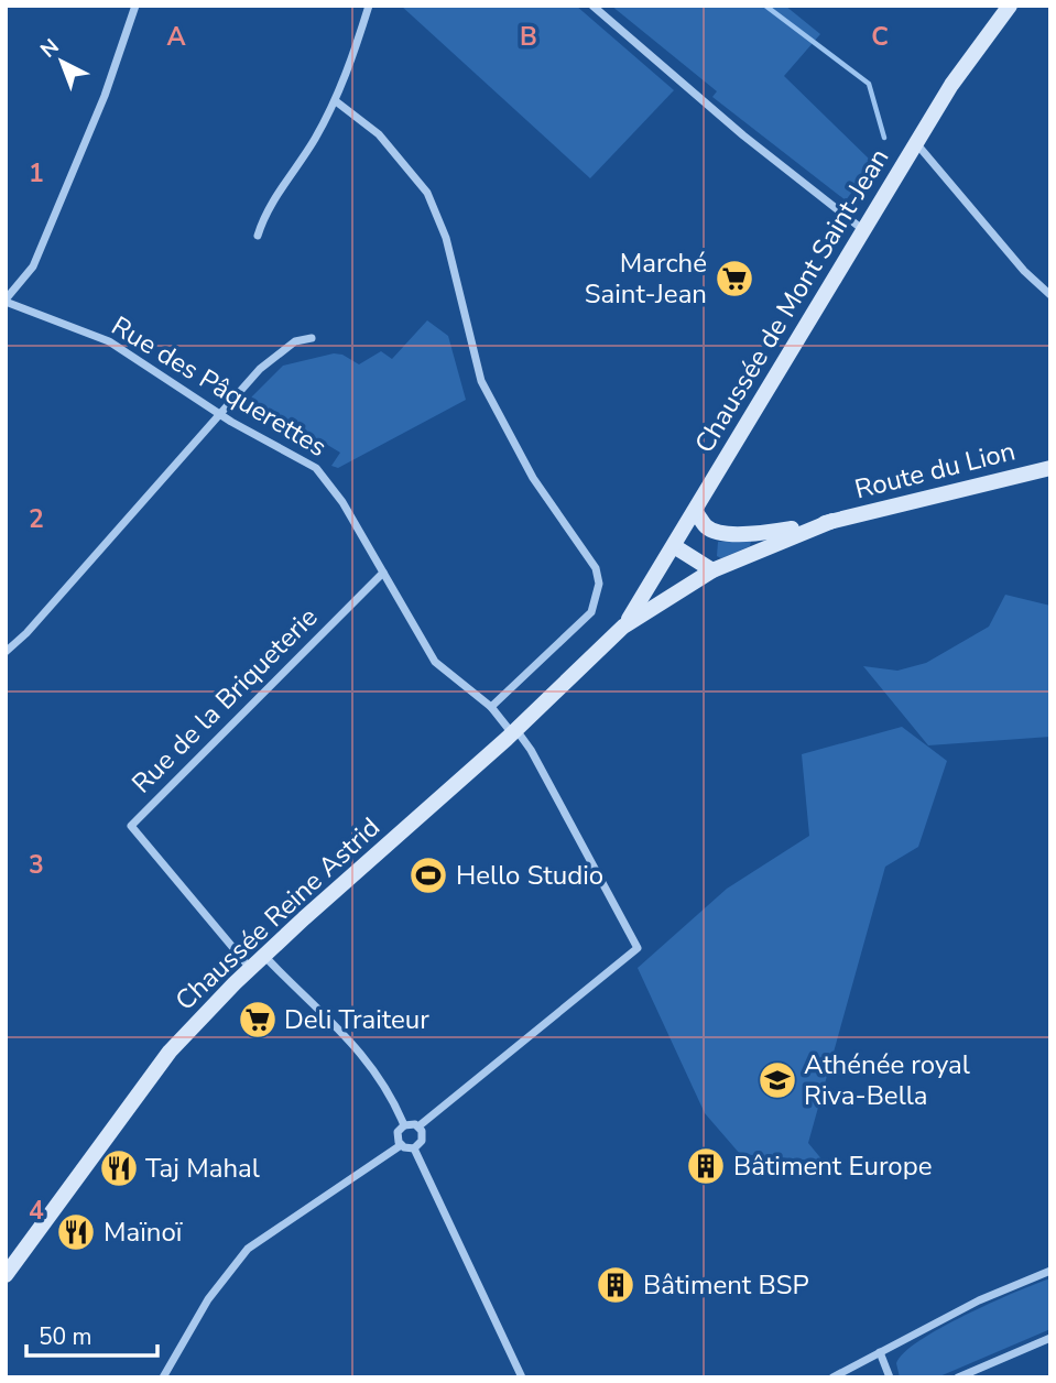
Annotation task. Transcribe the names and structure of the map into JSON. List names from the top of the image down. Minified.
{"streets":{"main road":["Chaussée de Mont Saint-Jean","Route du Lion","Chaussée Reine Astrid"],"street":["Rue des Pâquerettes","Rue de la Briqueterie"]},"crossings":[["Chaussée de Mont Saint-Jean","Route du Lion"],["Chaussée de Mont Saint-Jean","Chaussée Reine Astrid"],["Rue des Pâquerettes","Rue de la Briqueterie"],["Rue des Pâquerettes","Chaussée Reine Astrid"],["Route du Lion","Chaussée Reine Astrid"],["Rue de la Briqueterie","Chaussée Reine Astrid"]],"places":{"supermarket":["Marché Saint-Jean","Deli Traiteur"],"sports":["Hello Studio"],"school or university":["Athénée royal Riva-Bella"],"building":["Bâtiment Europe","Bâtiment BSP"],"restaurant":["Taj Mahal","Maïnoï"]},"scale_bar":"50 m","north":"top left","grid":{"columns":["A","B","C"],"rows":["1","2","3","4"]}}
